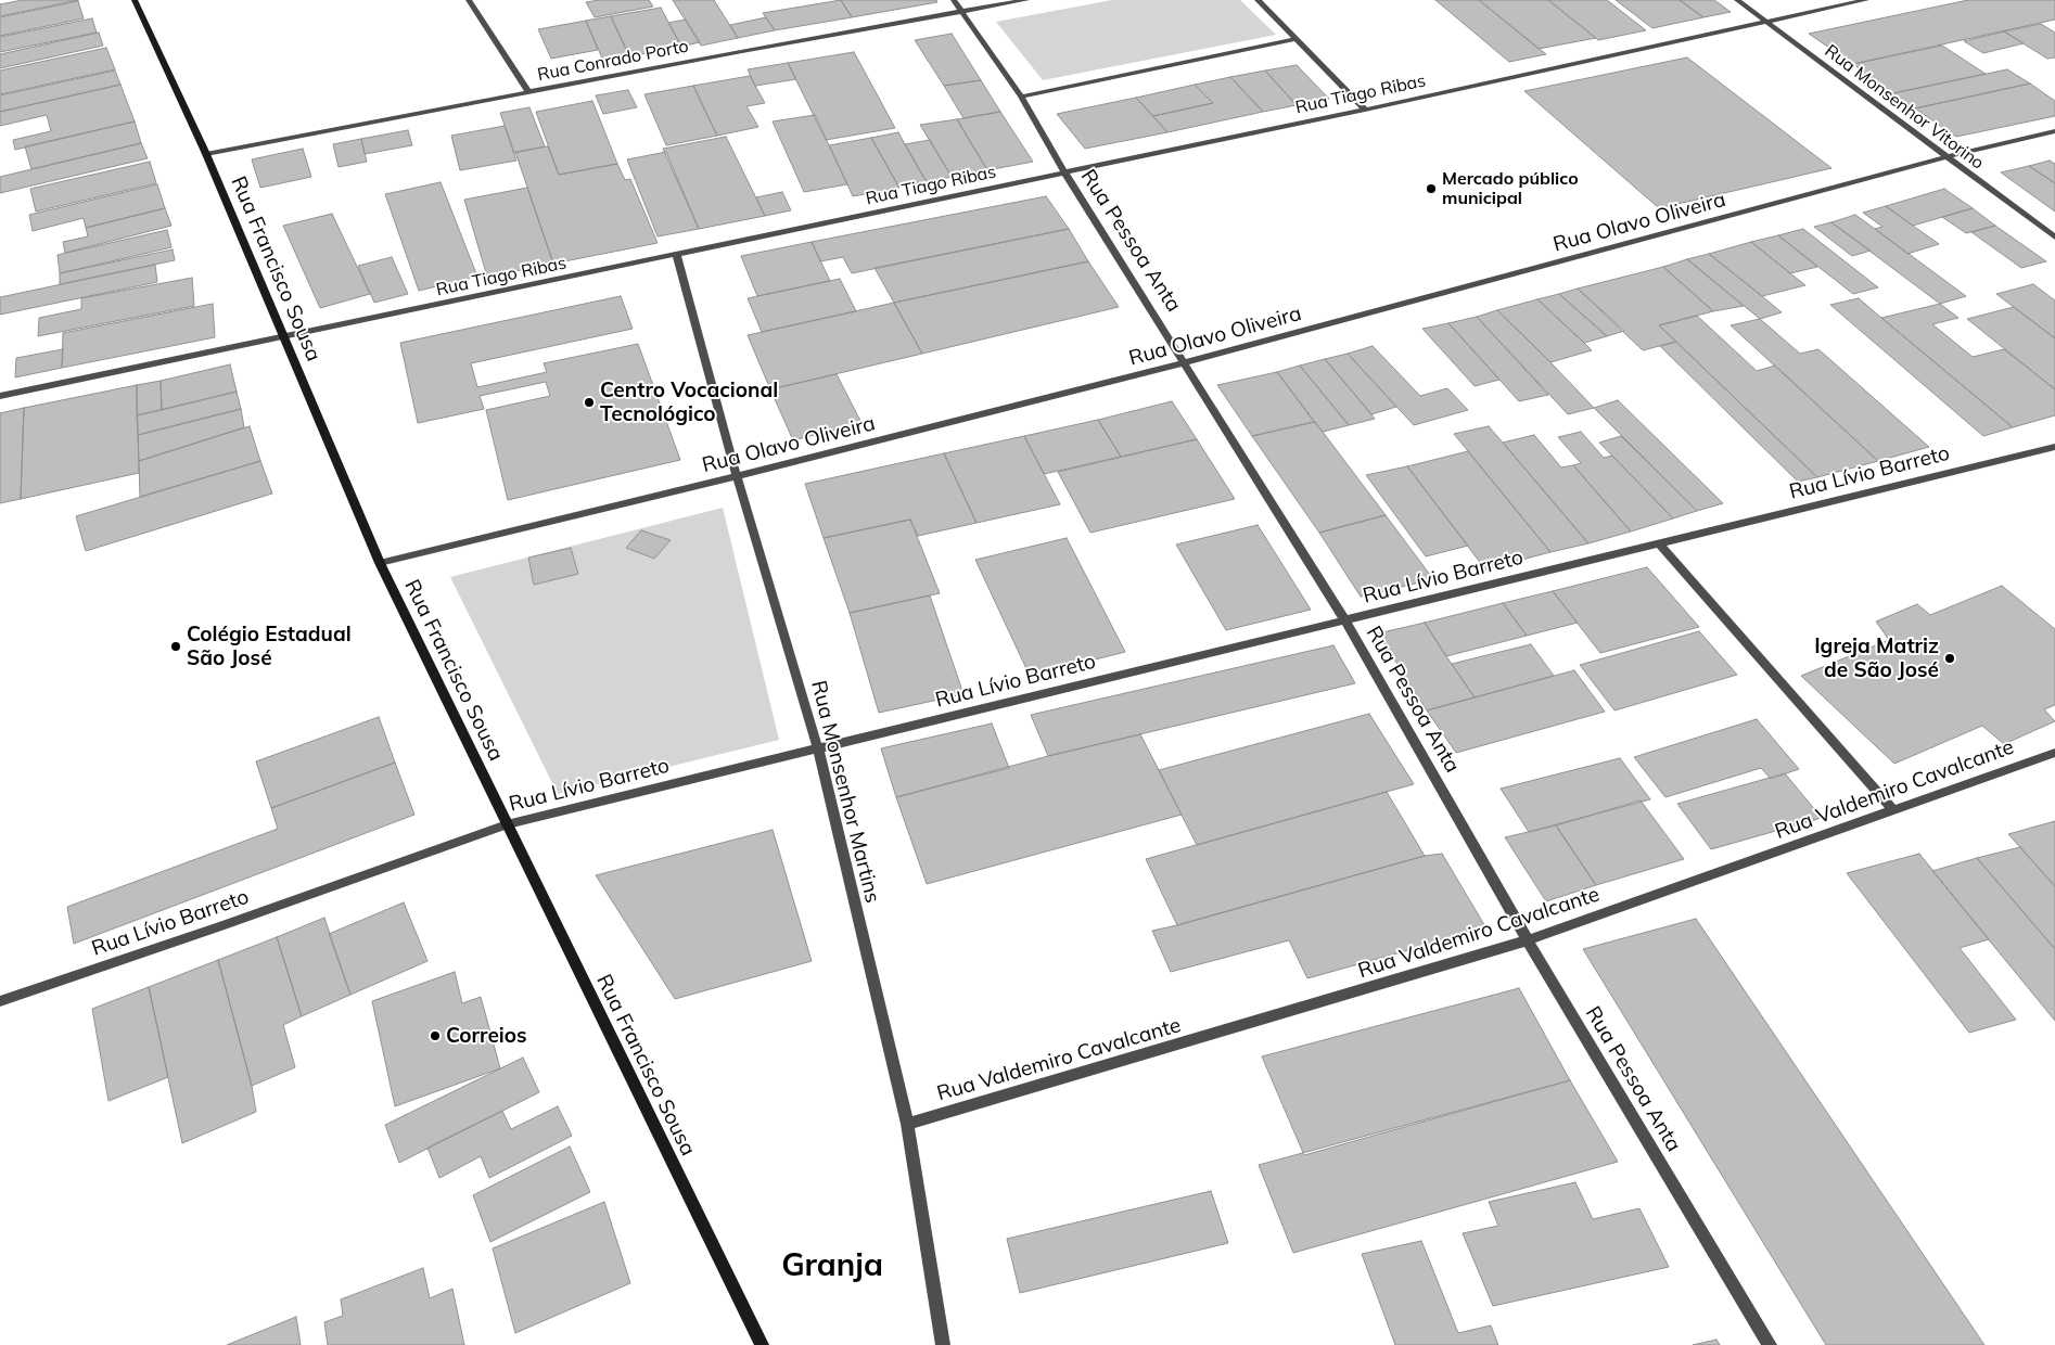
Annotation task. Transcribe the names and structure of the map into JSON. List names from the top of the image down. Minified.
{"streets":{"street":["Rua Conrado Porto","Rua Tiago Ribas","Rua Monsenhor Vitorino","Rua Olavo Oliveira","Rua Pessoa Anta","Rua Francisco Sousa","Rua Lívio Barreto","Rua Valdemiro Cavalcante","Rua Monsenhor Martins"]},"crossings":[["Rua Conrado Porto","Rua Pessoa Anta"],["Rua Conrado Porto","Rua Francisco Sousa"],["Rua Tiago Ribas","Rua Monsenhor Vitorino"],["Rua Tiago Ribas","Rua Pessoa Anta"],["Rua Tiago Ribas","Rua Francisco Sousa"],["Rua Tiago Ribas","Rua Monsenhor Martins"],["Rua Monsenhor Vitorino","Rua Olavo Oliveira"],["Rua Olavo Oliveira","Rua Pessoa Anta"],["Rua Olavo Oliveira","Rua Francisco Sousa"],["Rua Olavo Oliveira","Rua Monsenhor Martins"],["Rua Pessoa Anta","Rua Lívio Barreto"],["Rua Pessoa Anta","Rua Valdemiro Cavalcante"],["Rua Francisco Sousa","Rua Lívio Barreto"],["Rua Lívio Barreto","Rua Monsenhor Martins"],["Rua Valdemiro Cavalcante","Rua Monsenhor Martins"]],"districts":["Granja"],"places":["Mercado público municipal","Centro Vocacional Tecnológico","Colégio Estadual São José","Igreja Matriz de São José","Correios"]}
